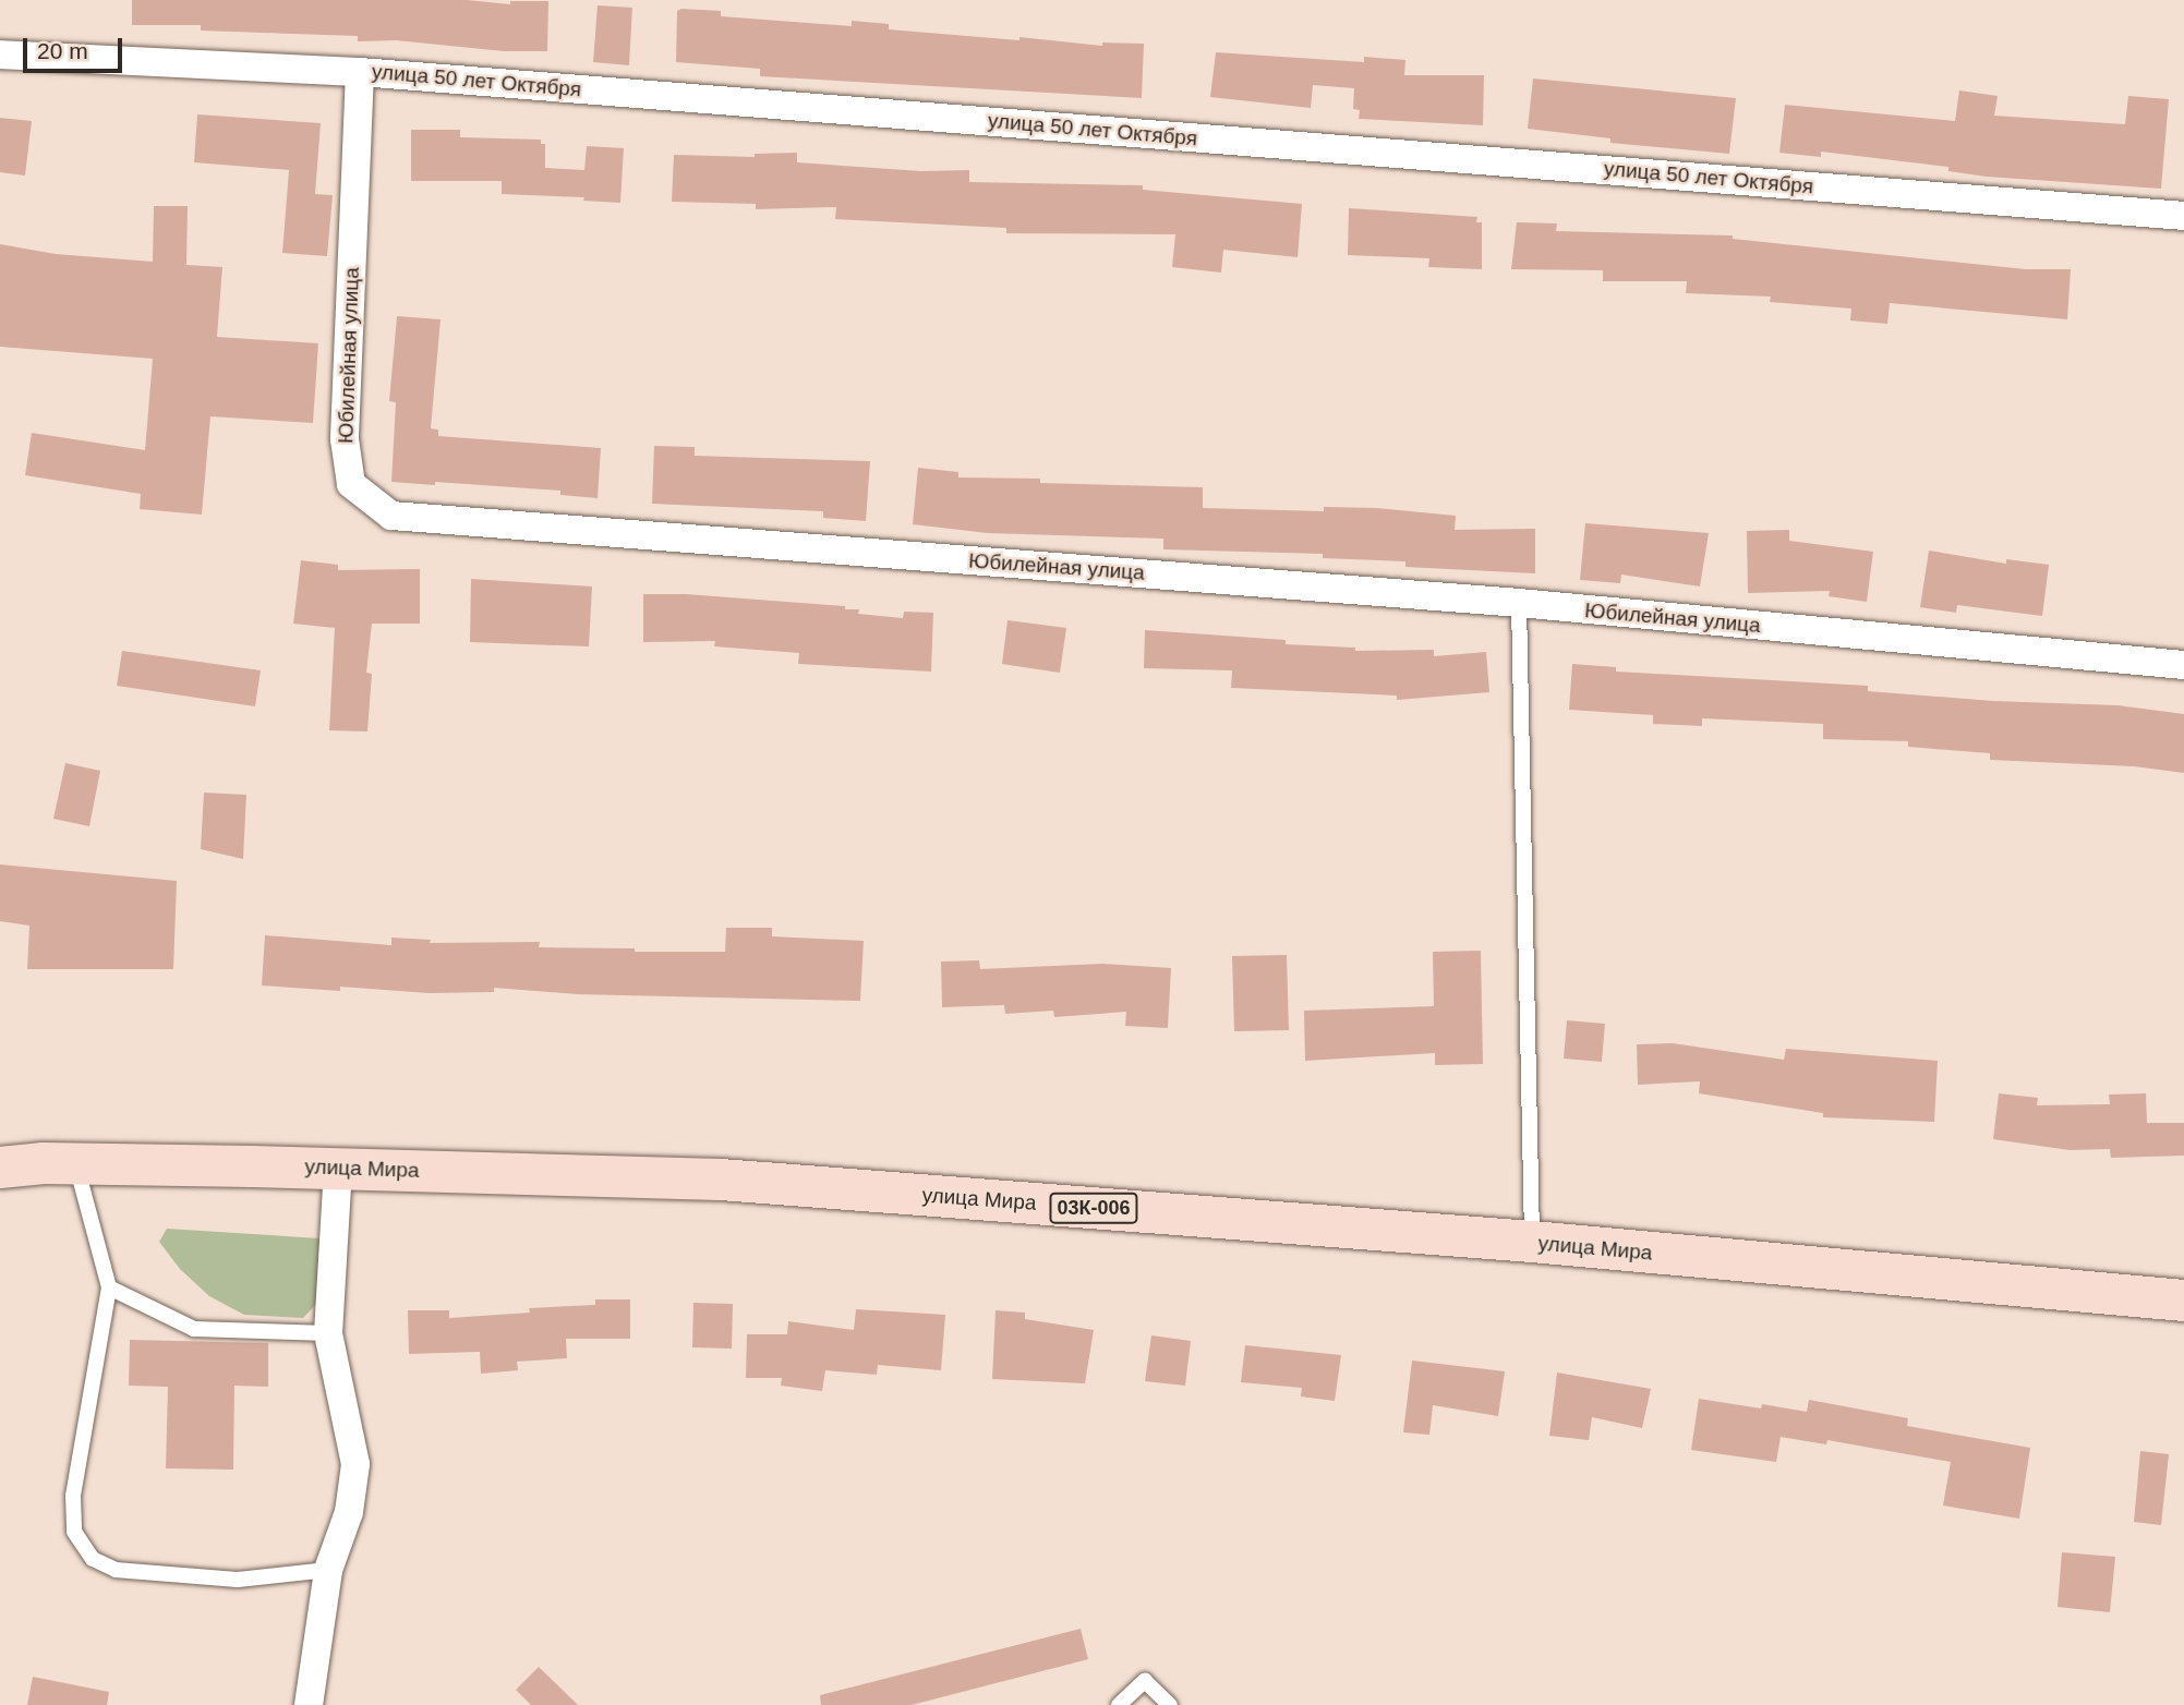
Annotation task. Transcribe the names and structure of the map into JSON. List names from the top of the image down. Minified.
{"streets":{"main road":["улица Мира","03К-006"],"street":["улица 50 лет Октября","Юбилейная улица"]},"crossings":[["улица 50 лет Октября","Юбилейная улица"]],"scale_bar":"20 m"}
